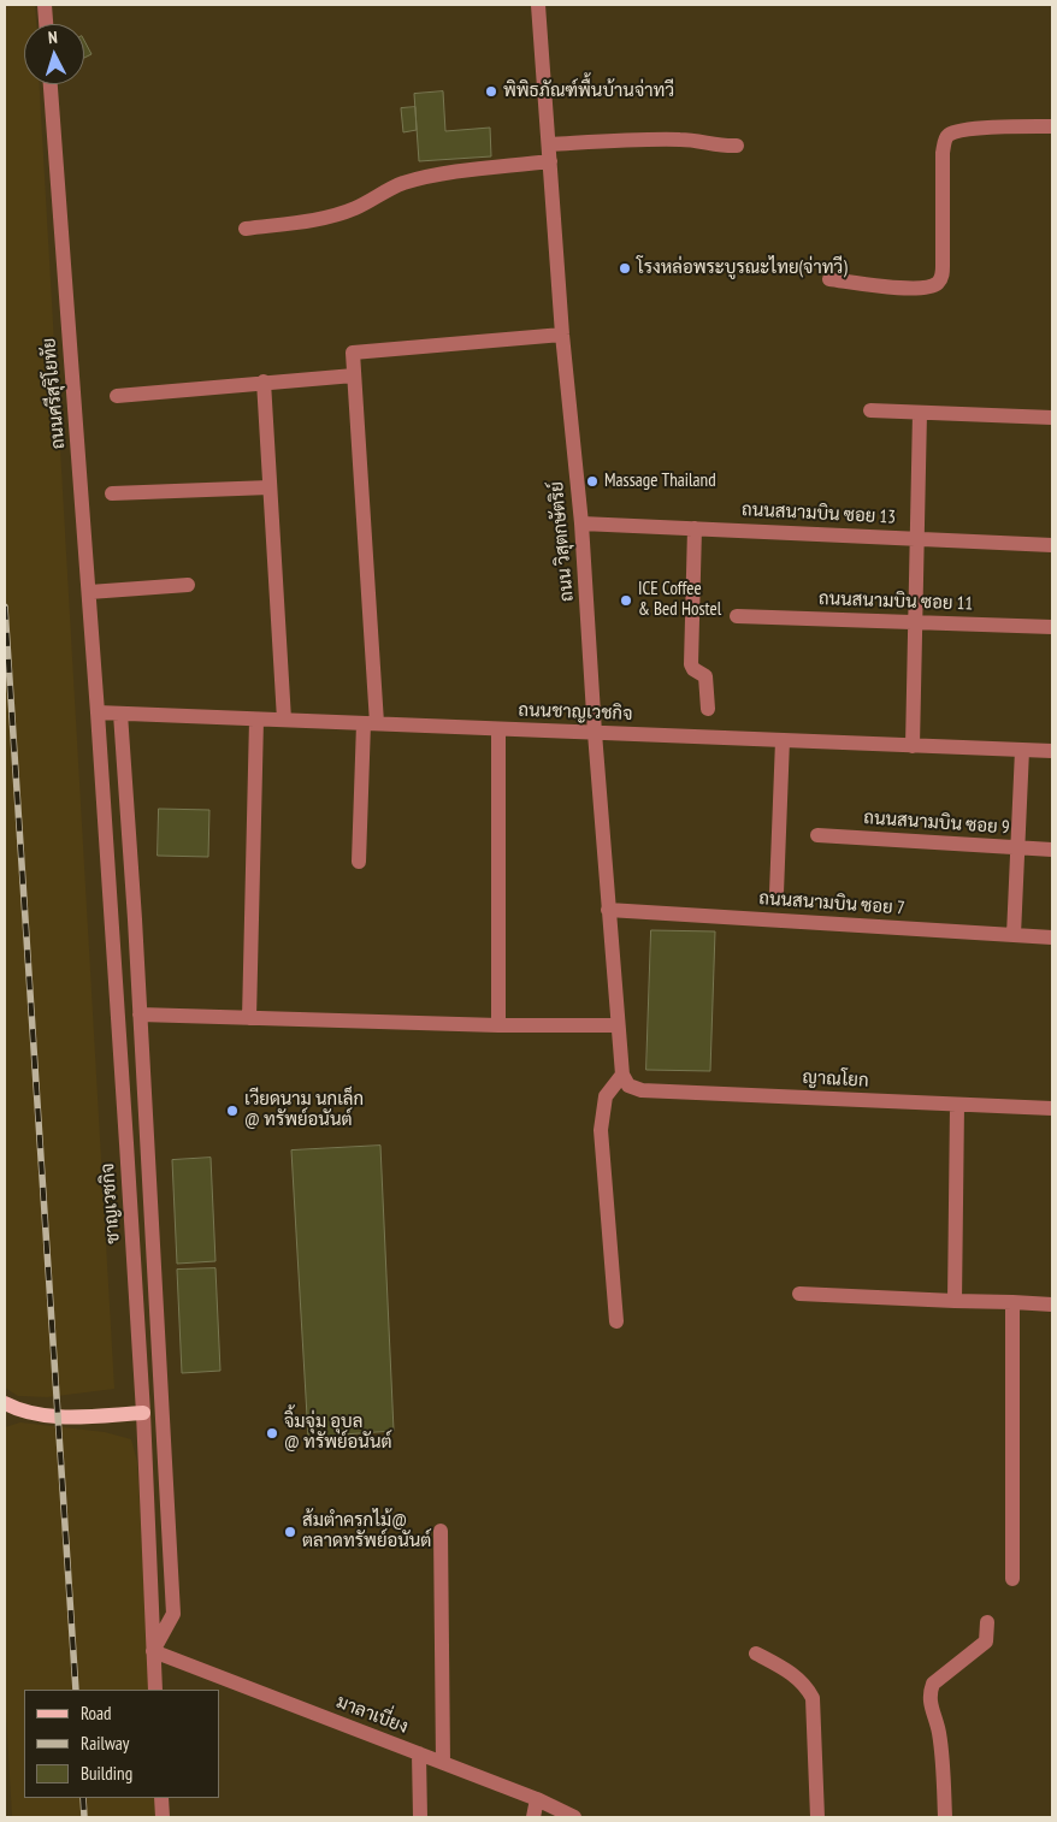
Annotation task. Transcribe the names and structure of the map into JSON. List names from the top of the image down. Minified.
{"streets":{"street":["ถนนศรีสุริโยทัย","ถนนสนามบิน ซอย 13","ถนน วิสุตกษัตริย์","ถนนสนามบิน ซอย 11","ถนนชาญเวชกิจ","ถนนสนามบิน ซอย 9","ถนนสนามบิน ซอย 7","ญาณโยก","ชาญเวชกิจ","มาลาเบี่ยง"]},"crossings":[["ถนนศรีสุริโยทัย","ถนนชาญเวชกิจ"],["ถนนศรีสุริโยทัย","ชาญเวชกิจ"],["ถนนสนามบิน ซอย 13","ถนน วิสุตกษัตริย์"],["ถนน วิสุตกษัตริย์","ถนนชาญเวชกิจ"],["ถนน วิสุตกษัตริย์","ถนนสนามบิน ซอย 7"],["ถนน วิสุตกษัตริย์","ญาณโยก"],["ถนนชาญเวชกิจ","ชาญเวชกิจ"],["ชาญเวชกิจ","มาลาเบี่ยง"]],"places":["พิพิธภัณฑ์พื้นบ้านจ่าทวี","โรงหล่อพระบูรณะไทย(จ่าทวี)","Massage Thailand","ICE Coffee & Bed Hostel","เวียดนาม นกเล็ก @ ทรัพย์อนันต์","จิ้มจุ่ม อุบล @ ทรัพย์อนันต์","ส้มตำครกไม้@ ตลาดทรัพย์อนันต์"],"legend":["Road","Railway","Building"],"north":"top"}
